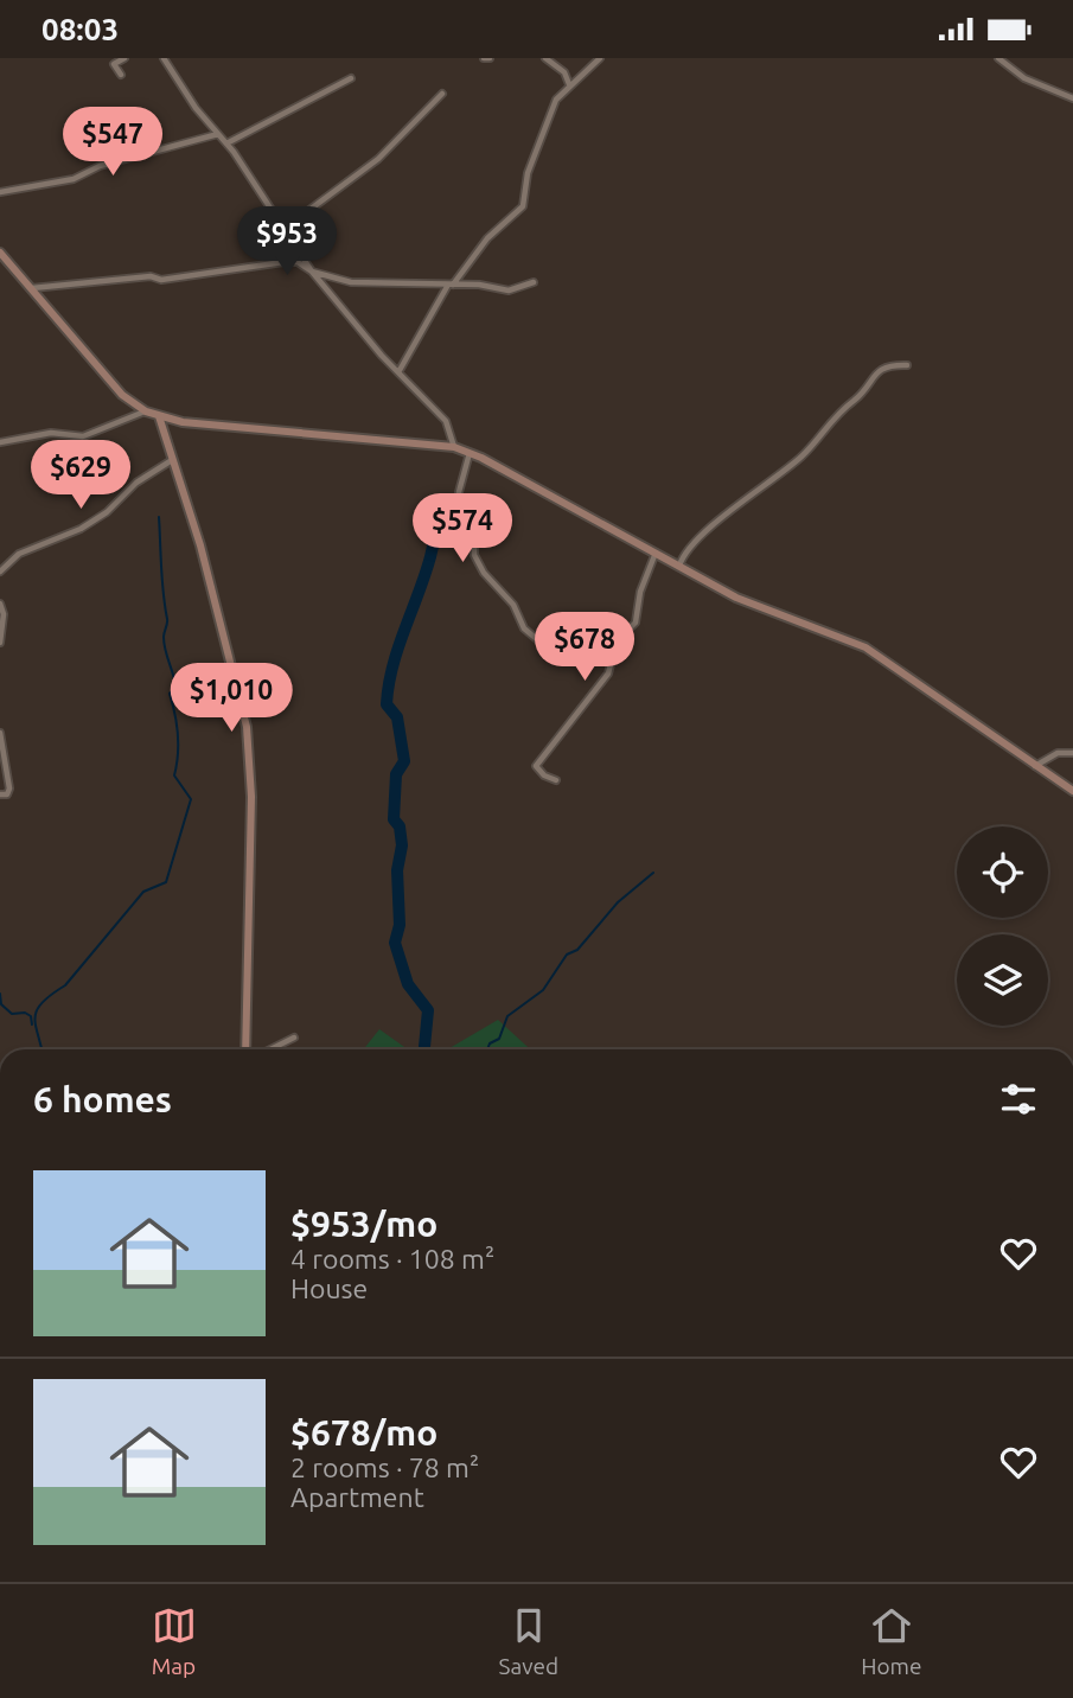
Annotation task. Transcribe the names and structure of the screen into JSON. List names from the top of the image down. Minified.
{"page":{"status":"08:03","price":["$547","$953","$629","$574","$678","$1,010"],"heading":"6 homes","list":[{"name":"$953/mo","note":"4 rooms · 108 m² · House"},{"name":"$678/mo","note":"2 rooms · 78 m² · Apartment"}],"tabs":["Map","Saved","Home"]}}
